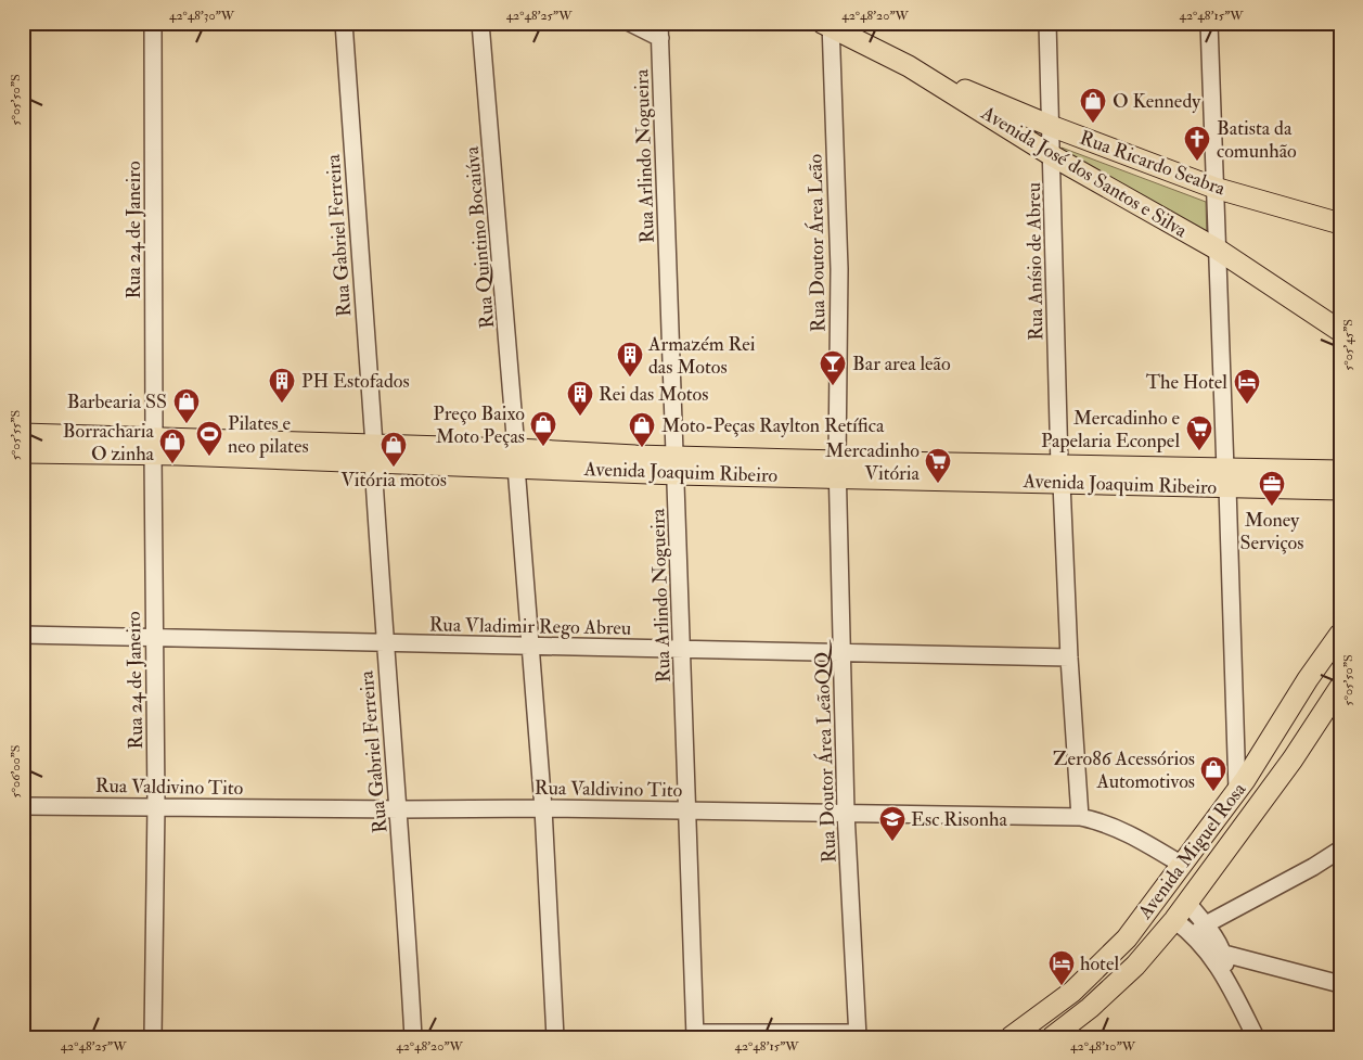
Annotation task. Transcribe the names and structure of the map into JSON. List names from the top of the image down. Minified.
{"streets":{"main road":["Rua Ricardo Seabra","Avenida José dos Santos e Silva","Avenida Joaquim Ribeiro","Avenida Miguel Rosa"],"street":["Rua Arlindo Nogueira","Rua 24 de Janeiro","Rua Gabriel Ferreira","Rua Quintino Bocaiúva","Rua Doutor Área Leão","Rua Anísio de Abreu","Rua Vladimir Rego Abreu","Rua Doutor Área LeãoQQ","Rua Valdivino Tito"]},"crossings":[["Rua Arlindo Nogueira","Avenida Joaquim Ribeiro"],["Rua Arlindo Nogueira","Rua Vladimir Rego Abreu"],["Rua Arlindo Nogueira","Rua Valdivino Tito"],["Rua Ricardo Seabra","Avenida José dos Santos e Silva"],["Rua Ricardo Seabra","Rua Anísio de Abreu"],["Avenida José dos Santos e Silva","Rua Doutor Área Leão"],["Avenida José dos Santos e Silva","Rua Anísio de Abreu"],["Rua 24 de Janeiro","Avenida Joaquim Ribeiro"],["Rua 24 de Janeiro","Rua Vladimir Rego Abreu"],["Rua 24 de Janeiro","Rua Valdivino Tito"],["Rua Gabriel Ferreira","Avenida Joaquim Ribeiro"],["Rua Gabriel Ferreira","Rua Vladimir Rego Abreu"],["Rua Gabriel Ferreira","Rua Valdivino Tito"],["Rua Quintino Bocaiúva","Avenida Joaquim Ribeiro"],["Rua Quintino Bocaiúva","Rua Vladimir Rego Abreu"],["Rua Quintino Bocaiúva","Rua Valdivino Tito"],["Rua Doutor Área Leão","Avenida Joaquim Ribeiro"],["Rua Doutor Área Leão","Rua Doutor Área LeãoQQ"],["Rua Anísio de Abreu","Avenida Joaquim Ribeiro"],["Rua Anísio de Abreu","Rua Vladimir Rego Abreu"],["Rua Anísio de Abreu","Rua Valdivino Tito"],["Avenida Joaquim Ribeiro","Rua Doutor Área LeãoQQ"],["Rua Vladimir Rego Abreu","Rua Doutor Área LeãoQQ"],["Rua Doutor Área LeãoQQ","Rua Valdivino Tito"],["Rua Valdivino Tito","Avenida Miguel Rosa"]],"places":{"shop":["O Kennedy","Barbearia SS","Preço Baixo Moto Peças","Moto-Peças Raylton Retífica","Borracharia O zinha","Vitória motos","Zero86 Acessórios Automotivos"],"church":["Batista da comunhão"],"building":["Armazém Rei das Motos","PH Estofados","Rei das Motos"],"bar":["Bar area leão"],"hotel":["The Hotel","hotel"],"supermarket":["Mercadinho e Papelaria Econpel","Mercadinho Vitória"],"sports":["Pilates e neo pilates"],"office":["Money Serviços"],"school or university":["Esc Risonha"]},"coordinates":["42°48'30\"W","42°48'25\"W","42°48'20\"W","42°48'15\"W","5°05'50\"S","5°05'45\"S","5°05'55\"S","5°06'00\"S","42°48'10\"W"]}
